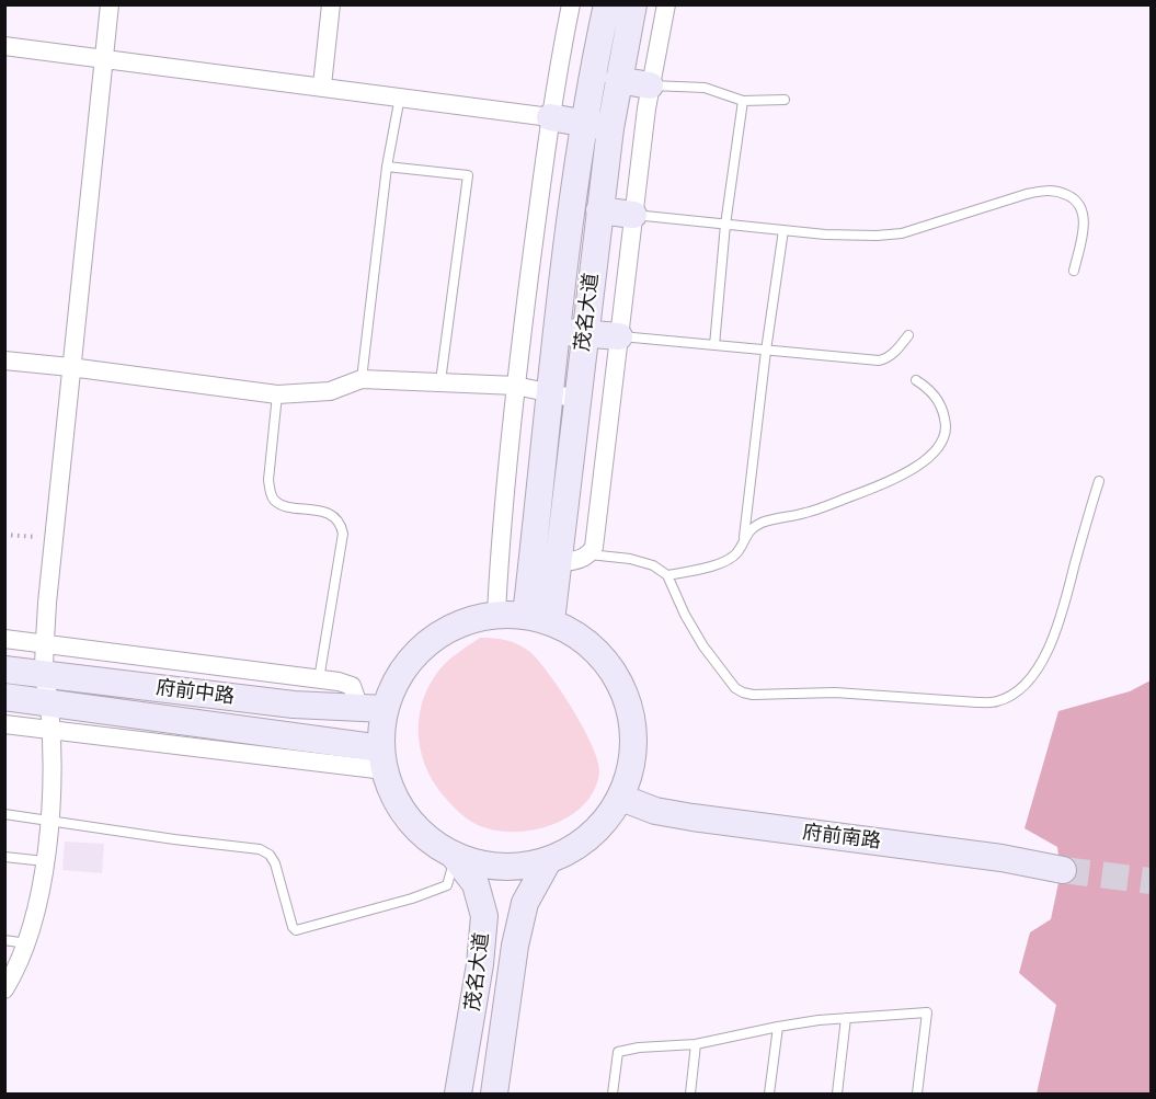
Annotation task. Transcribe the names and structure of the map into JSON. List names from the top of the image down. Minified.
{"streets":{"main road":["茂名大道","府前中路","府前南路"]}}
